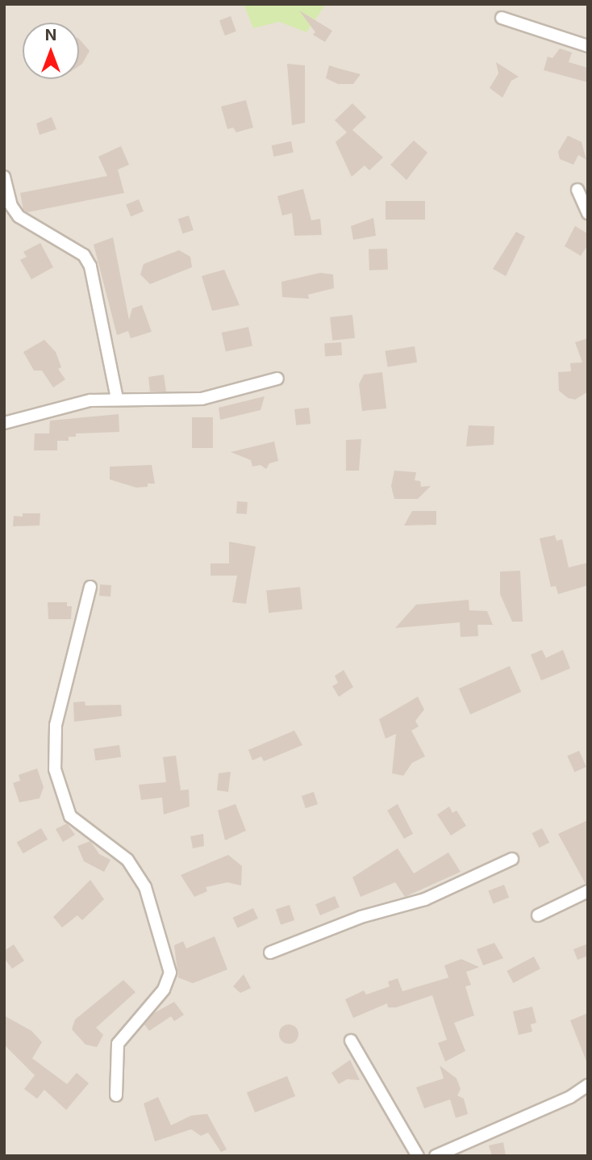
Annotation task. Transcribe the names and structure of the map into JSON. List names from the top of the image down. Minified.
{"north":"top"}
